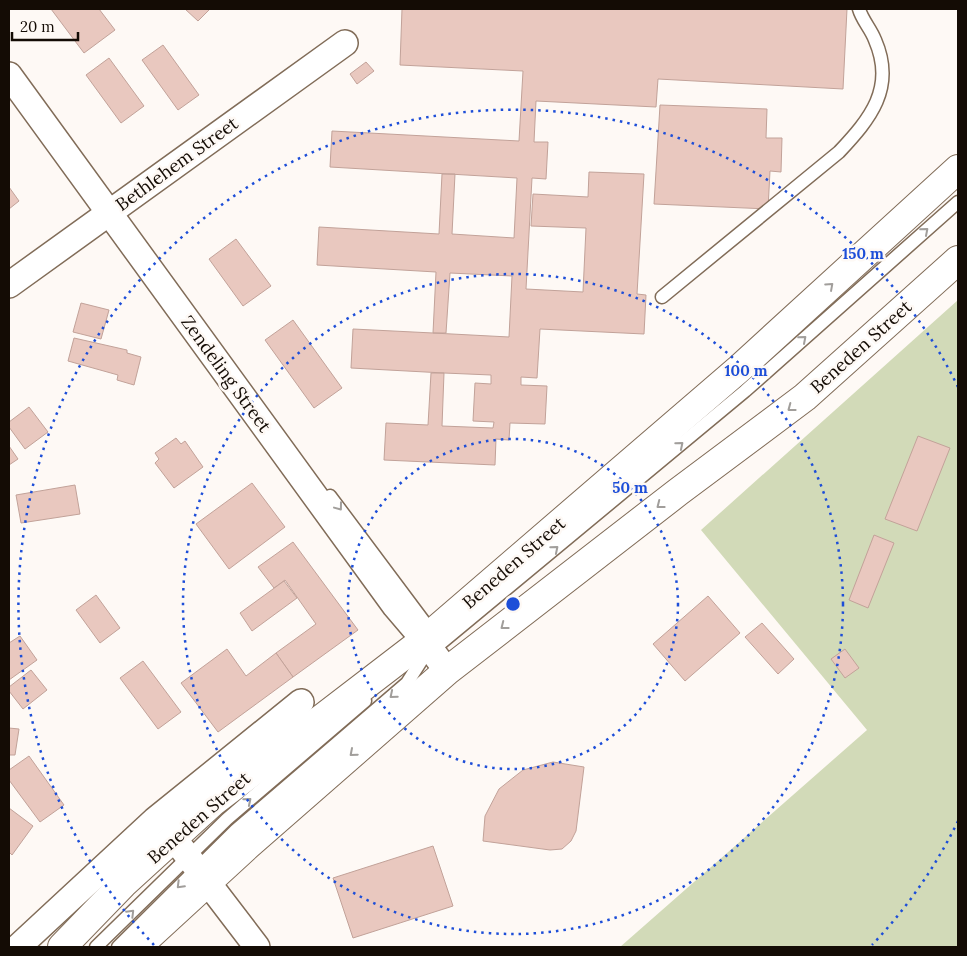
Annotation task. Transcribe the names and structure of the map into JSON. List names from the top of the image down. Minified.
{"streets":{"main road":["Beneden Street"],"street":["Bethlehem Street","Zendeling Street"]},"crossings":[["Bethlehem Street","Zendeling Street"],["Beneden Street","Zendeling Street"]],"scale_bar":"20 m","rings":["150 m","100 m","50 m"]}
